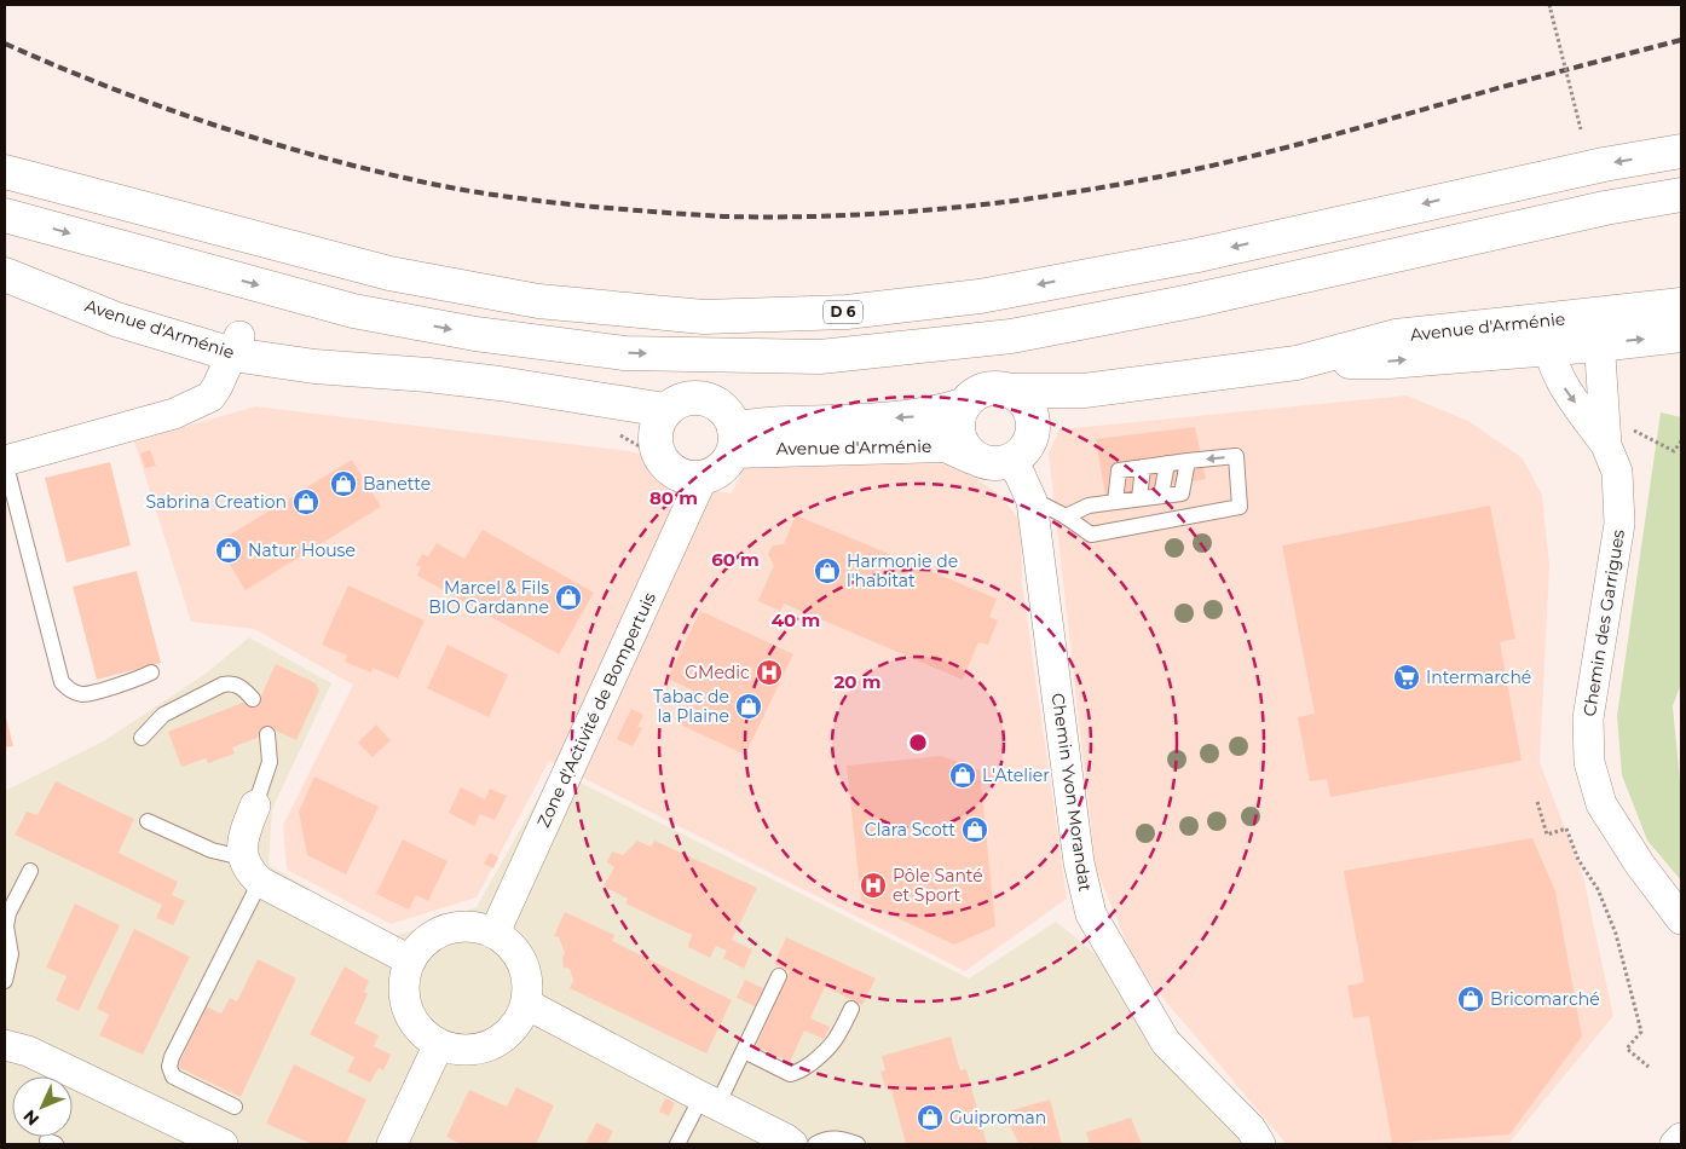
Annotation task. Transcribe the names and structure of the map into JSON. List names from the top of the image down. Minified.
{"streets":{"main road":["D 6","Avenue d'Arménie"],"street":["Chemin des Garrigues","Zone d'Activité de Bompertuis","Chemin Yvon Morandat"]},"crossings":[["Avenue d'Arménie","Chemin des Garrigues"],["Avenue d'Arménie","Zone d'Activité de Bompertuis"],["Avenue d'Arménie","Chemin Yvon Morandat"]],"places":{"shop":["Banette","Sabrina Creation","Natur House","Harmonie de l'habitat","Marcel & Fils BIO Gardanne","Tabac de la Plaine","L'Atelier","Clara Scott","Bricomarché","Guiproman"],"hospital":["GMedic","Pôle Santé et Sport"],"supermarket":["Intermarché"]},"north":"bottom left","rings":["80 m","60 m","40 m","20 m"]}
